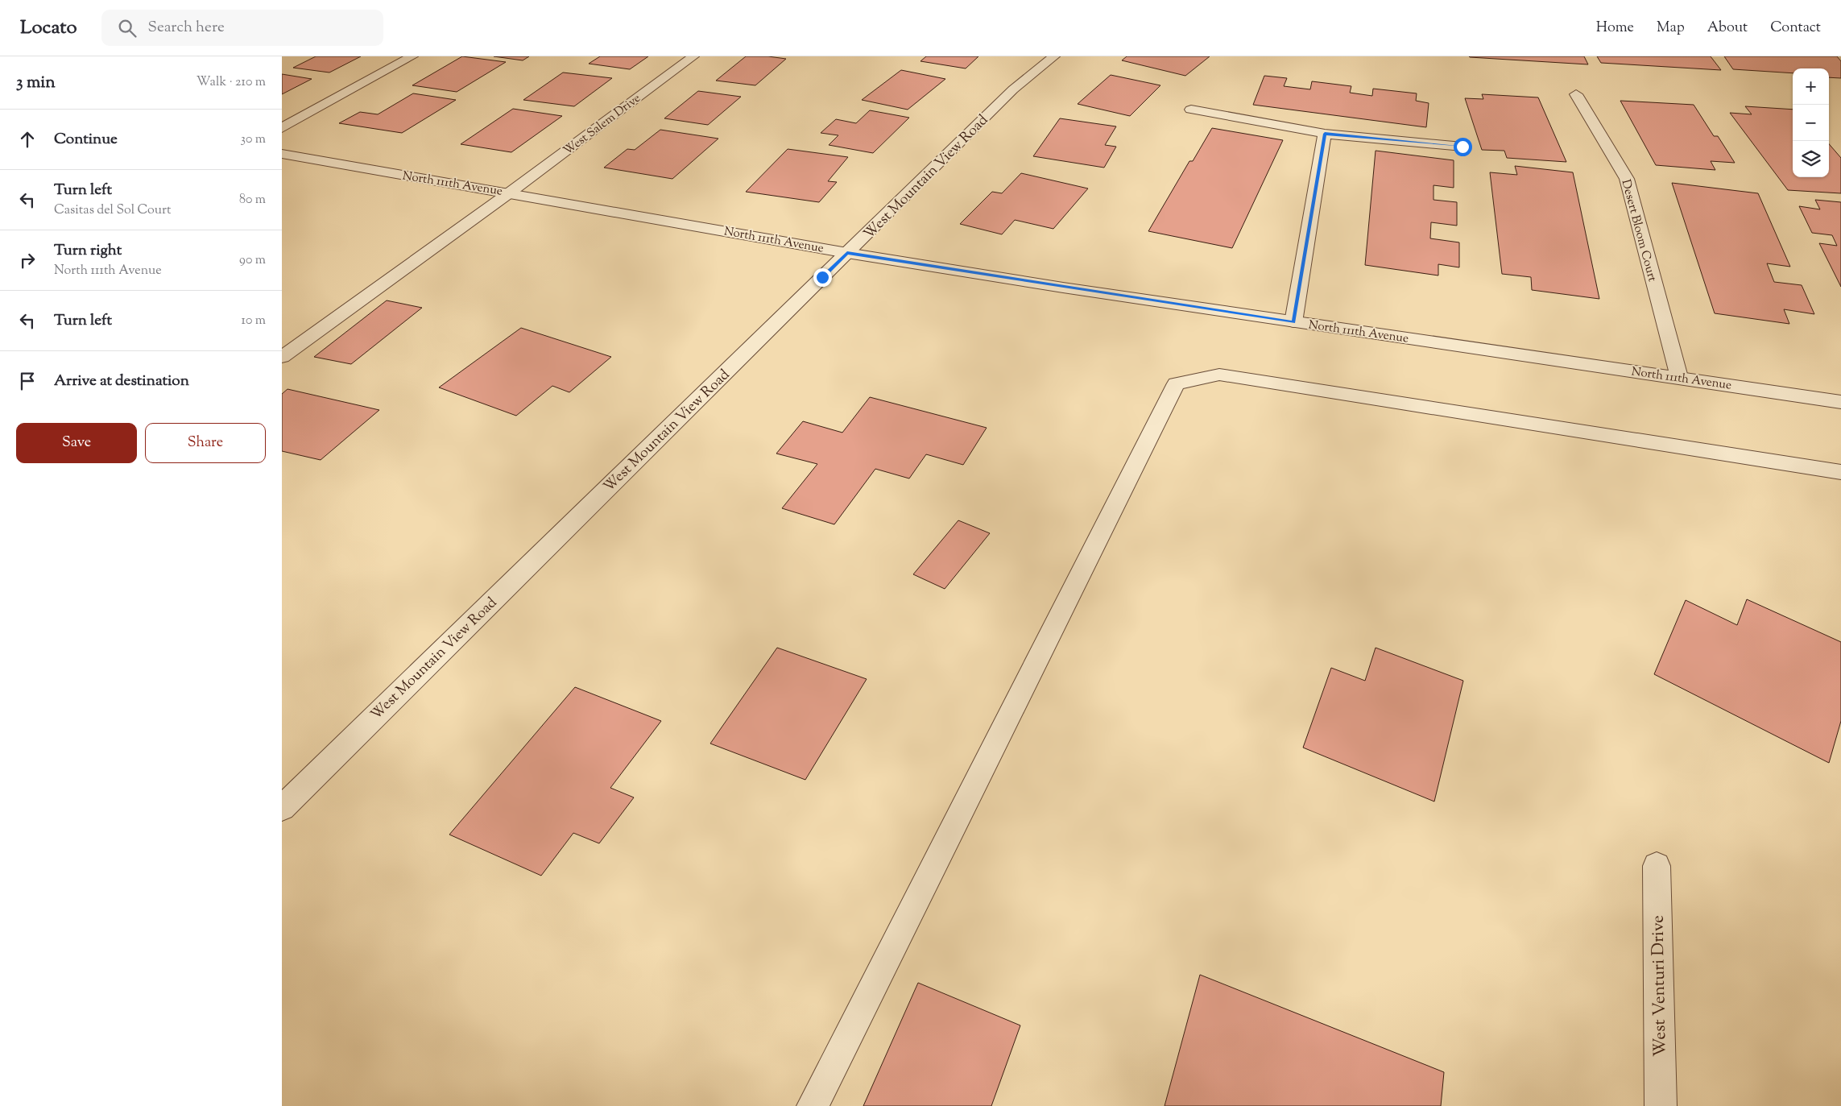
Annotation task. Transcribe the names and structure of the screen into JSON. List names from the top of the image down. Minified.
{"streets":{"street":["West Salem Drive","West Mountain View Road","North 111th Avenue","Desert Bloom Court","West Venturi Drive"]},"crossings":[["West Salem Drive","North 111th Avenue"],["West Mountain View Road","North 111th Avenue"],["North 111th Avenue","Desert Bloom Court"]],"page":{"header":"Locato","search":"Search here","nav":["Home","Map","About","Contact"],"heading":["3 min","Walk · 210 m"],"map_buttons":["+","−"],"list":[["Continue","30 m"],["Turn left","Casitas del Sol Court","80 m"],["Turn right","North 111th Avenue","90 m"],["Turn left","10 m"],"Arrive at destination"],"buttons":["Save","Share"]}}
